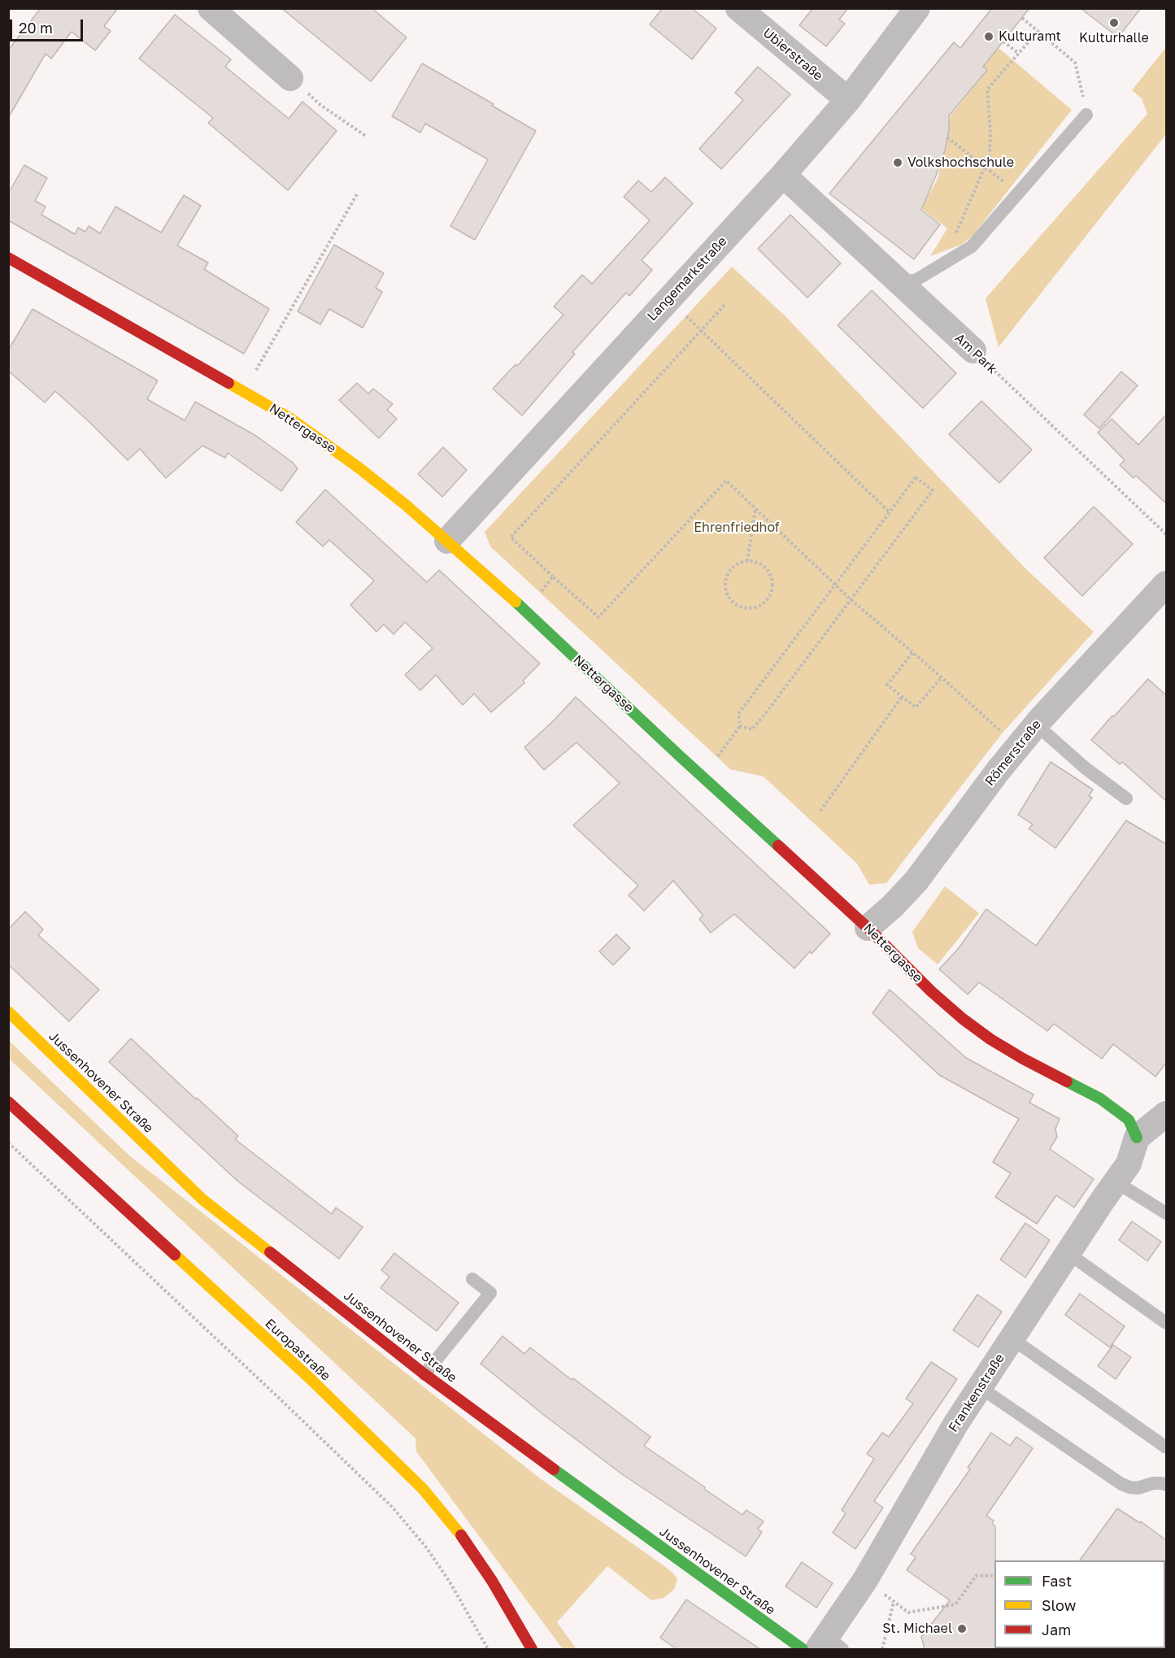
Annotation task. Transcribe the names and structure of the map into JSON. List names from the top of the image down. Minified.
{"streets":{"street":["Ubierstraße","Langemarkstraße","Am Park","Nettergasse","Römerstraße","Jussenhovener Straße","Europastraße","Frankenstraße"]},"crossings":[["Ubierstraße","Langemarkstraße"],["Langemarkstraße","Am Park"],["Langemarkstraße","Nettergasse"],["Nettergasse","Römerstraße"],["Nettergasse","Frankenstraße"]],"parks":["Ehrenfriedhof"],"places":["Kulturhalle","Kulturamt","Volkshochschule","St. Michael"],"legend":["Fast","Slow","Jam"],"scale_bar":"20 m"}
